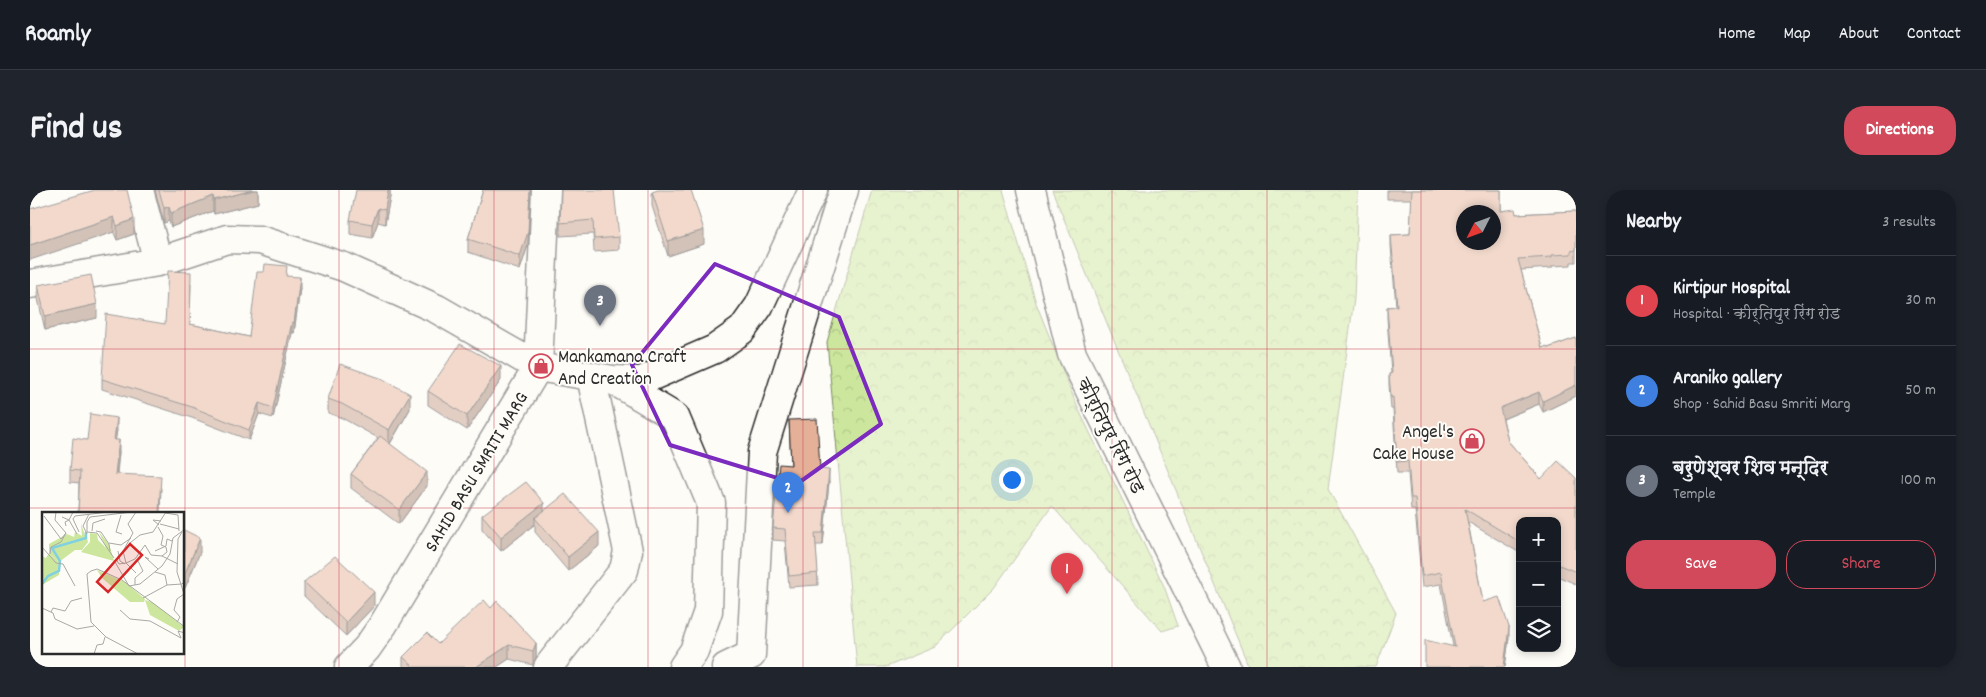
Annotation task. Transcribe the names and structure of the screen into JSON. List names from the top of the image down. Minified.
{"streets":{"street":["कीर्तिपुर रिंग रोड","SAHID BASU SMRITI MARG"]},"places":{"shop":["Mankamana Craft And Creation","Angel's Cake House"]},"north":"bottom left","page":{"header":"Roamly","nav":["Home","Map","About","Contact"],"title":"Find us","buttons":["Directions",["Save","Share"]],"heading":["Nearby","3 results"],"list":[{"mark":"1","name":"Kirtipur Hospital","note":"Hospital · कीर्तिपुर रिंग रोड","value":"30 m"},{"mark":"2","name":"Araniko gallery","note":"Shop · Sahid Basu Smriti Marg","value":"50 m"},{"mark":"3","name":"बरुणेश्वर शिव मन्दिर","note":"Temple","value":"100 m"}],"pins":["3","2","1"],"map_buttons":["+","−"]}}
